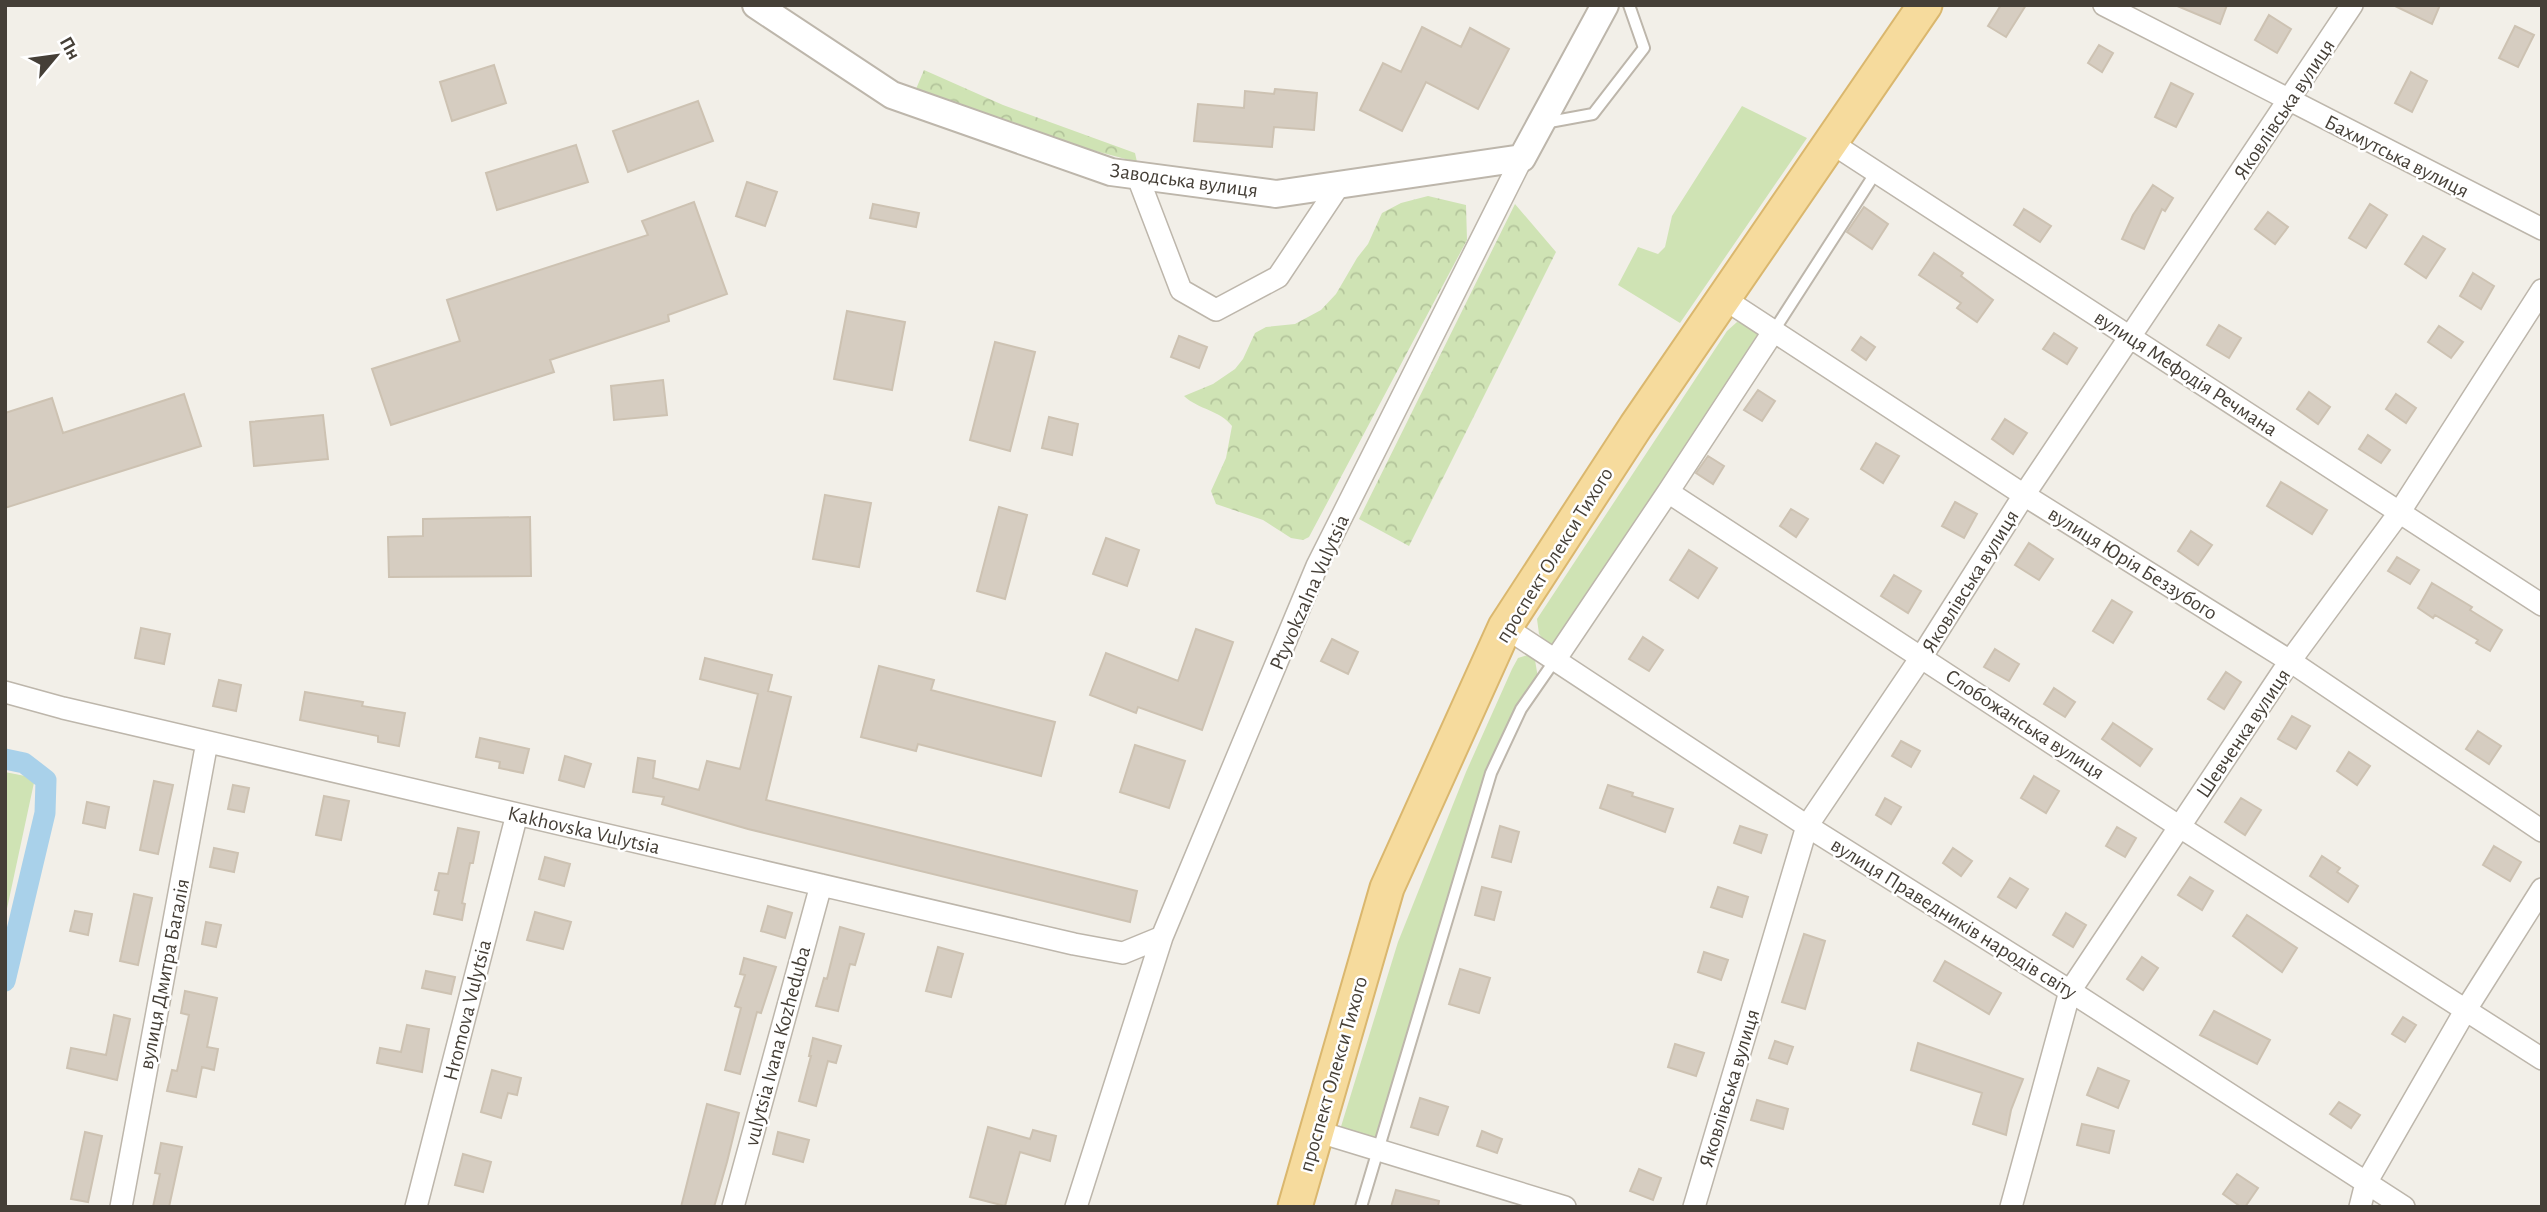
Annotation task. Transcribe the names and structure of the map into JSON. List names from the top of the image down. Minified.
{"streets":{"main road":["проспект Олекси Тихого"],"street":["Яковлівська вулиця","Бахмутська вулиця","Заводська вулиця","вулиця Мефодія Речмана","вулиця Юрія Беззубого","Ptyvokzalna Vulytsia","Слобожанська вулиця","Шевченка вулиця","Kakhovska Vulytsia","вулиця Праведників народів світу","вулиця Дмитра Багалія","Hromova Vulytsia","vulytsia Ivana Kozheduba"]},"crossings":[["Яковлівська вулиця","Бахмутська вулиця"],["Яковлівська вулиця","вулиця Мефодія Речмана"],["Яковлівська вулиця","вулиця Юрія Беззубого"],["Яковлівська вулиця","Слобожанська вулиця"],["Яковлівська вулиця","вулиця Праведників народів світу"],["Заводська вулиця","Ptyvokzalna Vulytsia"],["вулиця Мефодія Речмана","проспект Олекси Тихого"],["вулиця Мефодія Речмана","Шевченка вулиця"],["проспект Олекси Тихого","вулиця Юрія Беззубого"],["проспект Олекси Тихого","вулиця Праведників народів світу"],["вулиця Юрія Беззубого","Шевченка вулиця"],["Ptyvokzalna Vulytsia","Kakhovska Vulytsia"],["Слобожанська вулиця","Шевченка вулиця"],["Шевченка вулиця","вулиця Праведників народів світу"],["Kakhovska Vulytsia","вулиця Дмитра Багалія"],["Kakhovska Vulytsia","Hromova Vulytsia"],["Kakhovska Vulytsia","vulytsia Ivana Kozheduba"]],"north":"top right"}
